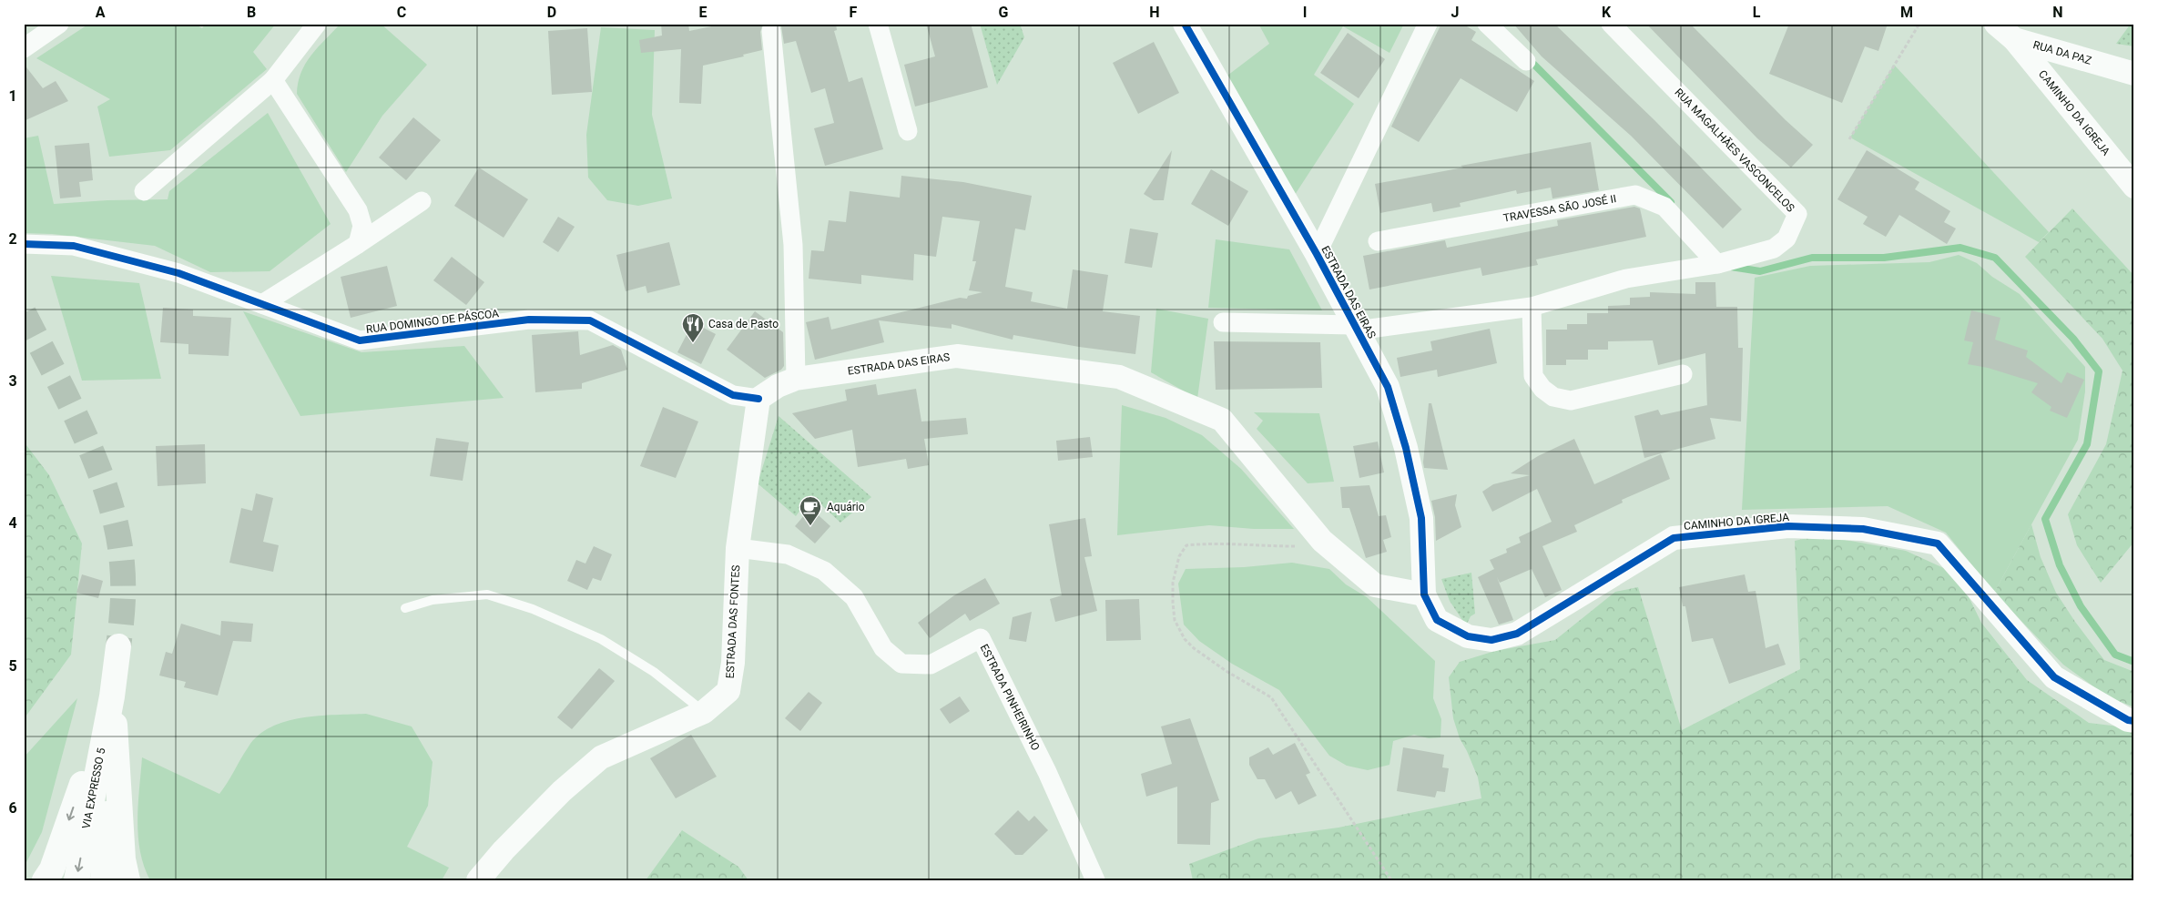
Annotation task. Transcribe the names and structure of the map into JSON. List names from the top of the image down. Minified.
{"streets":{"main road":["VIA EXPRESSO 5"],"street":["RUA DA PAZ","CAMINHO DA IGREJA","RUA MAGALHÃES VASCONCELOS","TRAVESSA SÃO JOSÉ II","ESTRADA DAS EIRAS","RUA DOMINGO DE PÁSCOA","ESTRADA DAS FONTES","ESTRADA PINHEIRINHO"]},"crossings":[["RUA DA PAZ","CAMINHO DA IGREJA"],["CAMINHO DA IGREJA","ESTRADA DAS EIRAS"],["RUA MAGALHÃES VASCONCELOS","TRAVESSA SÃO JOSÉ II"],["RUA MAGALHÃES VASCONCELOS","ESTRADA DAS EIRAS"],["ESTRADA DAS EIRAS","RUA DOMINGO DE PÁSCOA"],["ESTRADA DAS EIRAS","ESTRADA DAS FONTES"],["RUA DOMINGO DE PÁSCOA","ESTRADA DAS FONTES"],["ESTRADA DAS FONTES","ESTRADA PINHEIRINHO"]],"places":{"restaurant":["Casa de Pasto"],"cafe":["Aquário"]},"grid":{"columns":["A","B","C","D","E","F","G","H","I","J","K","L","M","N"],"rows":["1","2","3","4","5","6"]}}
